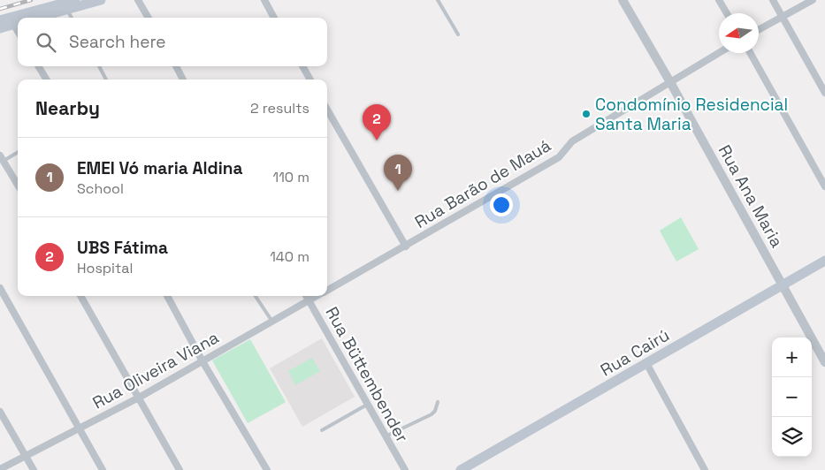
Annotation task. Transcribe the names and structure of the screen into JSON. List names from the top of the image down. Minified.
{"streets":{"main road":["Rua Cairú"],"street":["Rua Barão de Mauá","Rua Ana Maria","Rua Oliveira Viana","Rua Büttembender"]},"crossings":[["Rua Barão de Mauá","Rua Ana Maria"],["Rua Barão de Mauá","Rua Oliveira Viana"],["Rua Ana Maria","Rua Cairú"],["Rua Oliveira Viana","Rua Büttembender"]],"places":["Condomínio Residencial Santa Maria"],"north":"left","page":{"search":"Search here","heading":["Nearby","2 results"],"pins":["2","1"],"list":[{"mark":"1","name":"EMEI Vó maria Aldina","note":"School","value":"110 m"},{"mark":"2","name":"UBS Fátima","note":"Hospital","value":"140 m"}],"map_buttons":["+","−"]}}
